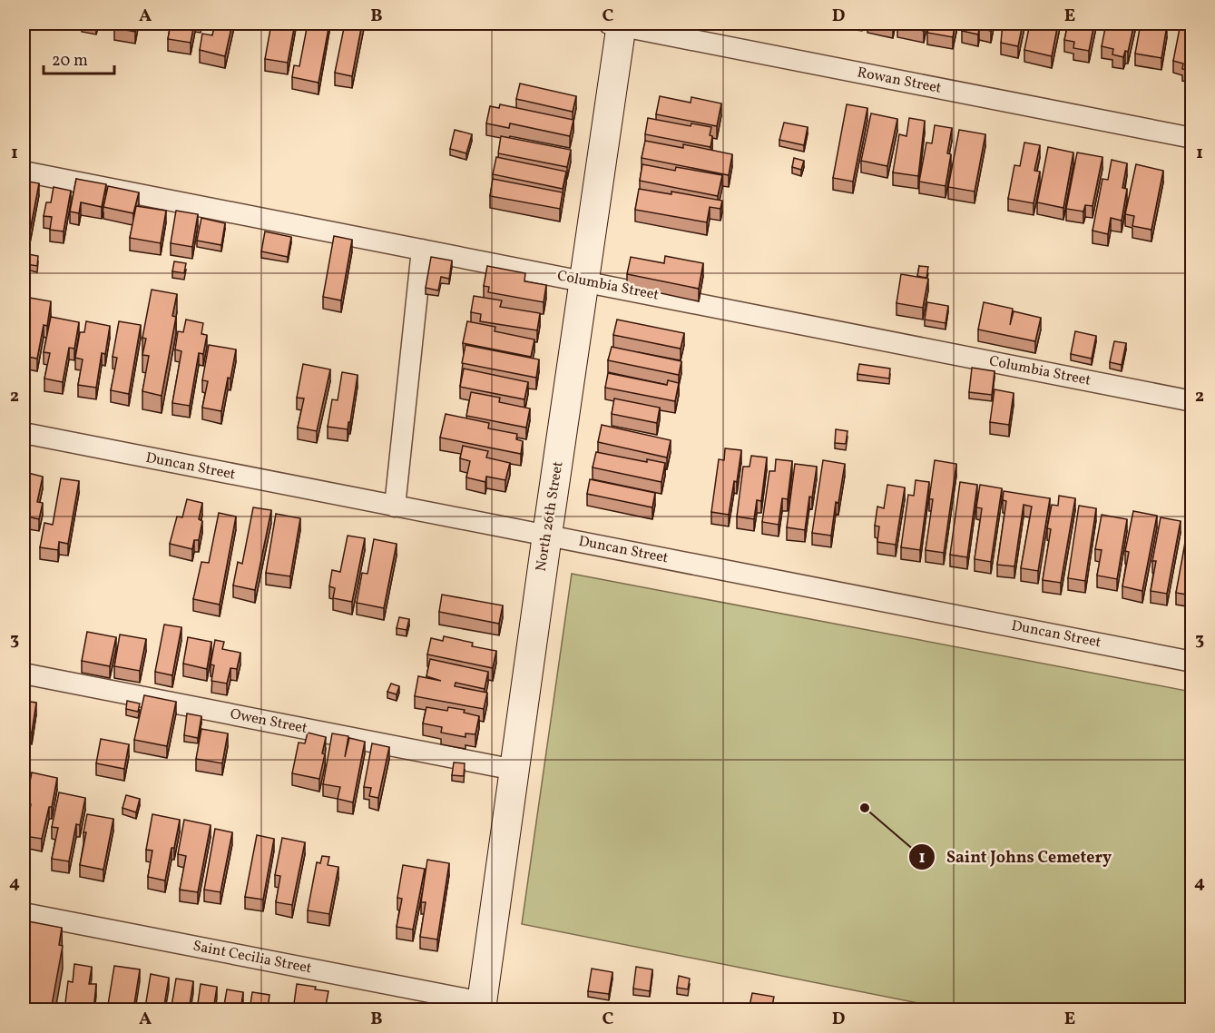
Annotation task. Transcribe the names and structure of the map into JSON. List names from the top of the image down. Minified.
{"streets":{"street":["Rowan Street","Columbia Street","Duncan Street","North 26th Street","Owen Street","Saint Cecilia Street"]},"crossings":[["Rowan Street","North 26th Street"],["Columbia Street","North 26th Street"],["Duncan Street","North 26th Street"],["North 26th Street","Owen Street"],["North 26th Street","Saint Cecilia Street"]],"places":["Saint Johns Cemetery"],"scale_bar":"20 m","grid":{"columns":["A","B","C","D","E"],"rows":["1","2","3","4"]}}
